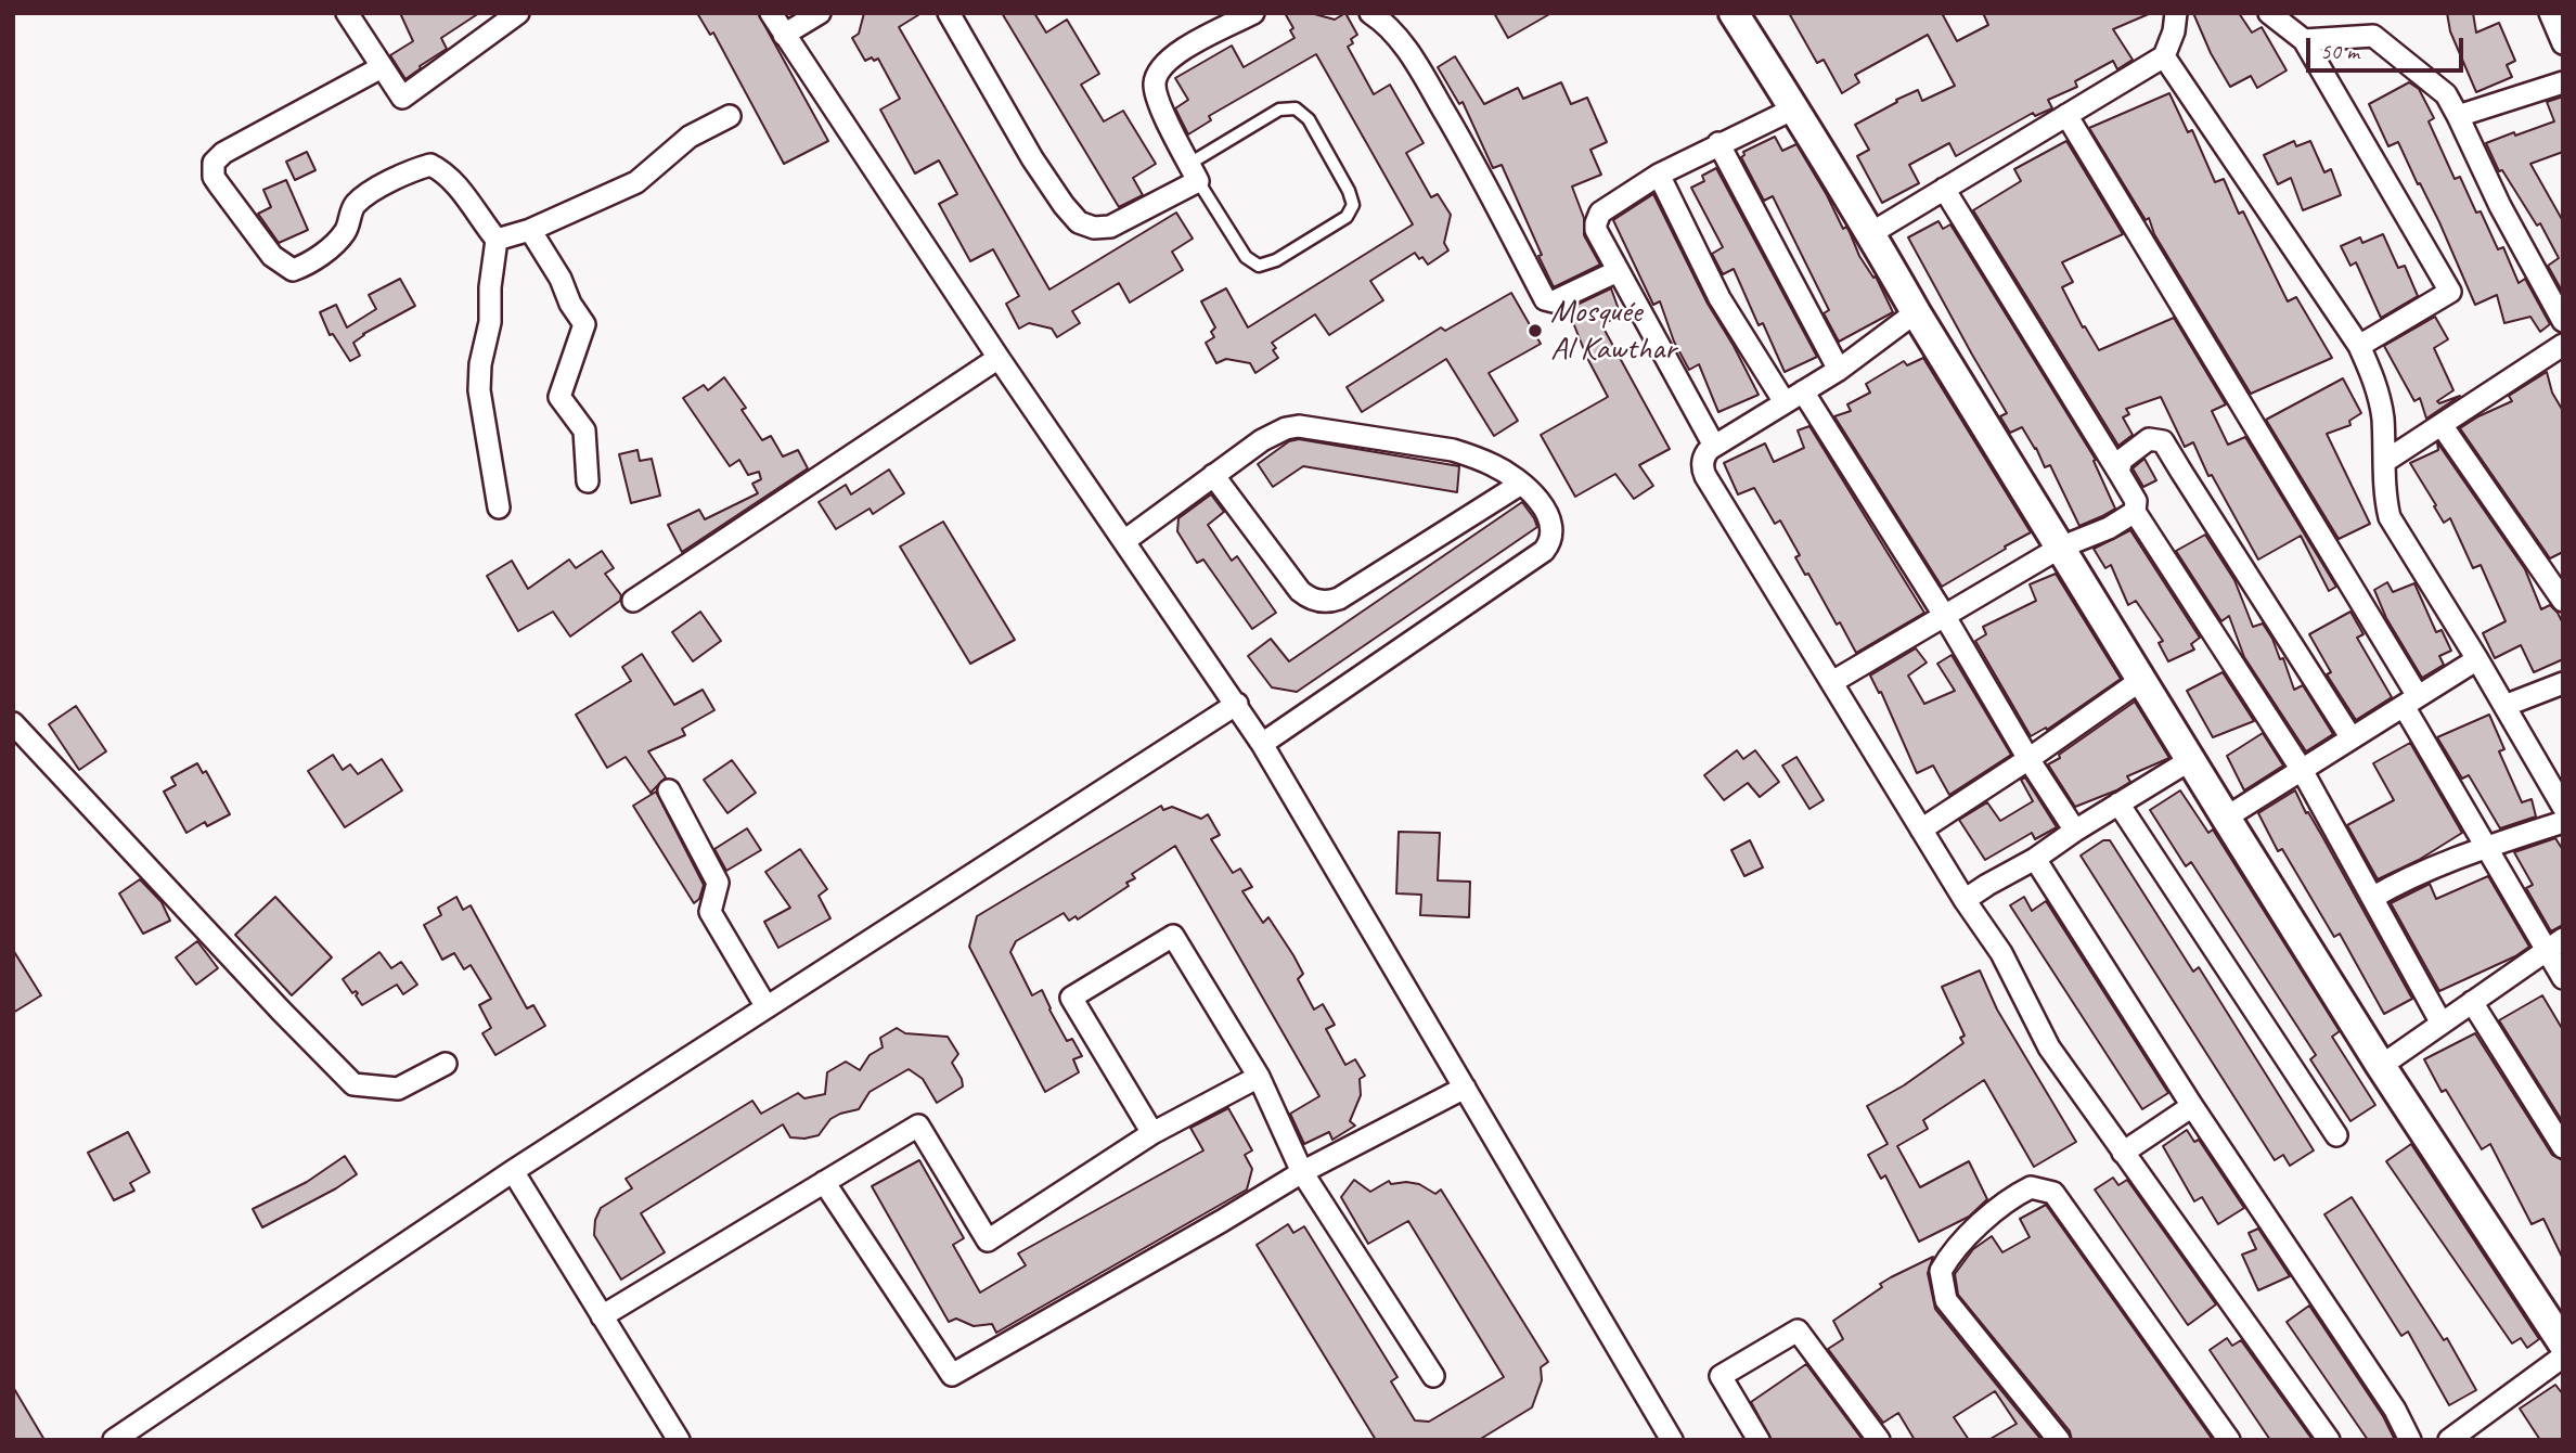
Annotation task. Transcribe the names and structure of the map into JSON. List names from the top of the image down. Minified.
{"places":["Mosquée Al Kawthar"],"scale_bar":"50 m"}
